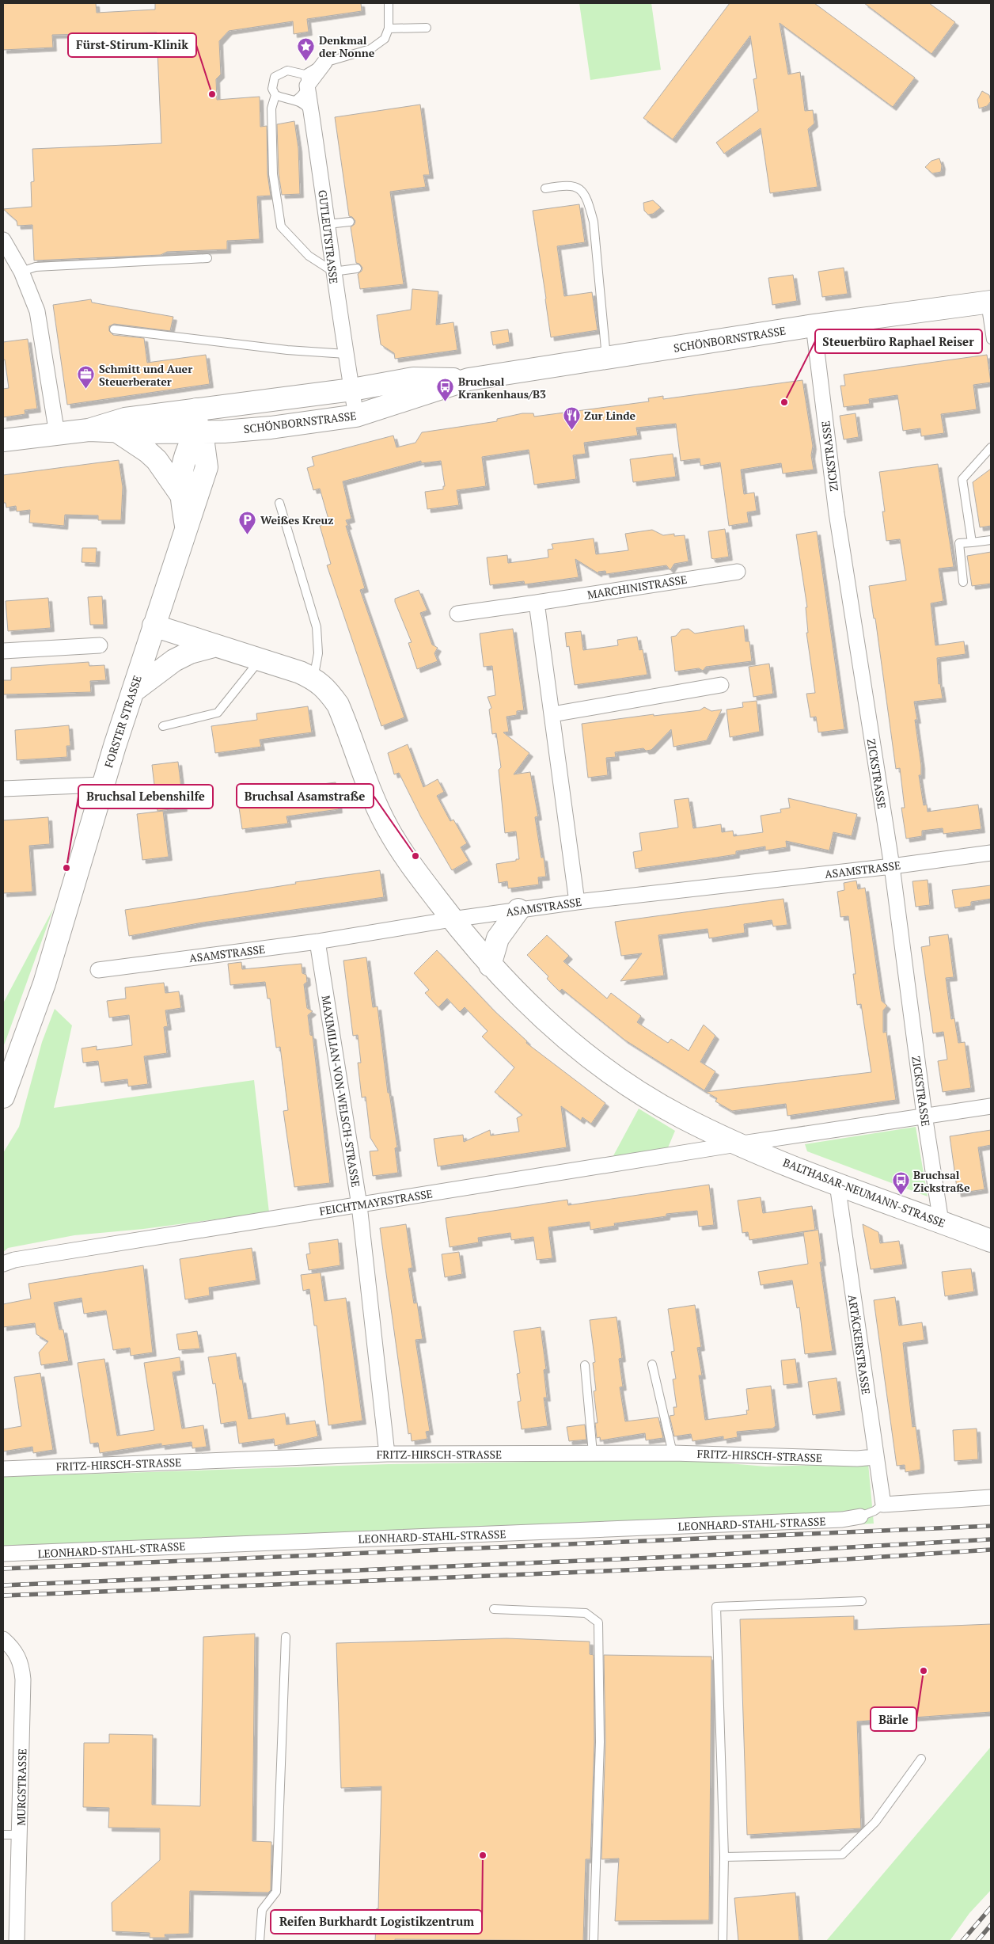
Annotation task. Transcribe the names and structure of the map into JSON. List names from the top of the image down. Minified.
{"streets":{"street":["GUTLEUTSTRASSE","SCHÖNBORNSTRASSE","ZICKSTRASSE","MARCHINISTRASSE","FORSTER STRASSE","ASAMSTRASSE","MAXIMILIAN-VON-WELSCH-STRASSE","BALTHASAR-NEUMANN-STRASSE","FEICHTMAYRSTRASSE","ARTÄCKERSTRASSE","FRITZ-HIRSCH-STRASSE","LEONHARD-STAHL-STRASSE","MURGSTRASSE"]},"crossings":[["GUTLEUTSTRASSE","SCHÖNBORNSTRASSE"],["SCHÖNBORNSTRASSE","ZICKSTRASSE"],["SCHÖNBORNSTRASSE","FORSTER STRASSE"],["ZICKSTRASSE","ASAMSTRASSE"],["ZICKSTRASSE","BALTHASAR-NEUMANN-STRASSE"],["FORSTER STRASSE","BALTHASAR-NEUMANN-STRASSE"],["ASAMSTRASSE","MAXIMILIAN-VON-WELSCH-STRASSE"],["ASAMSTRASSE","BALTHASAR-NEUMANN-STRASSE"],["MAXIMILIAN-VON-WELSCH-STRASSE","FEICHTMAYRSTRASSE"],["MAXIMILIAN-VON-WELSCH-STRASSE","FRITZ-HIRSCH-STRASSE"],["BALTHASAR-NEUMANN-STRASSE","FEICHTMAYRSTRASSE"],["BALTHASAR-NEUMANN-STRASSE","ARTÄCKERSTRASSE"],["ARTÄCKERSTRASSE","FRITZ-HIRSCH-STRASSE"]],"places":{"place":["Denkmal der Nonne"],"other":["Fürst-Stirum-Klinik","Steuerbüro Raphael Reiser","Bruchsal Asamstraße","Bruchsal Lebenshilfe","Bärle","Reifen Burkhardt Logistikzentrum"],"office":["Schmitt und Auer Steuerberater"],"bus stop":["Bruchsal Krankenhaus/B3","Bruchsal Zickstraße"],"restaurant":["Zur Linde"],"parking":["Weißes Kreuz"]}}
